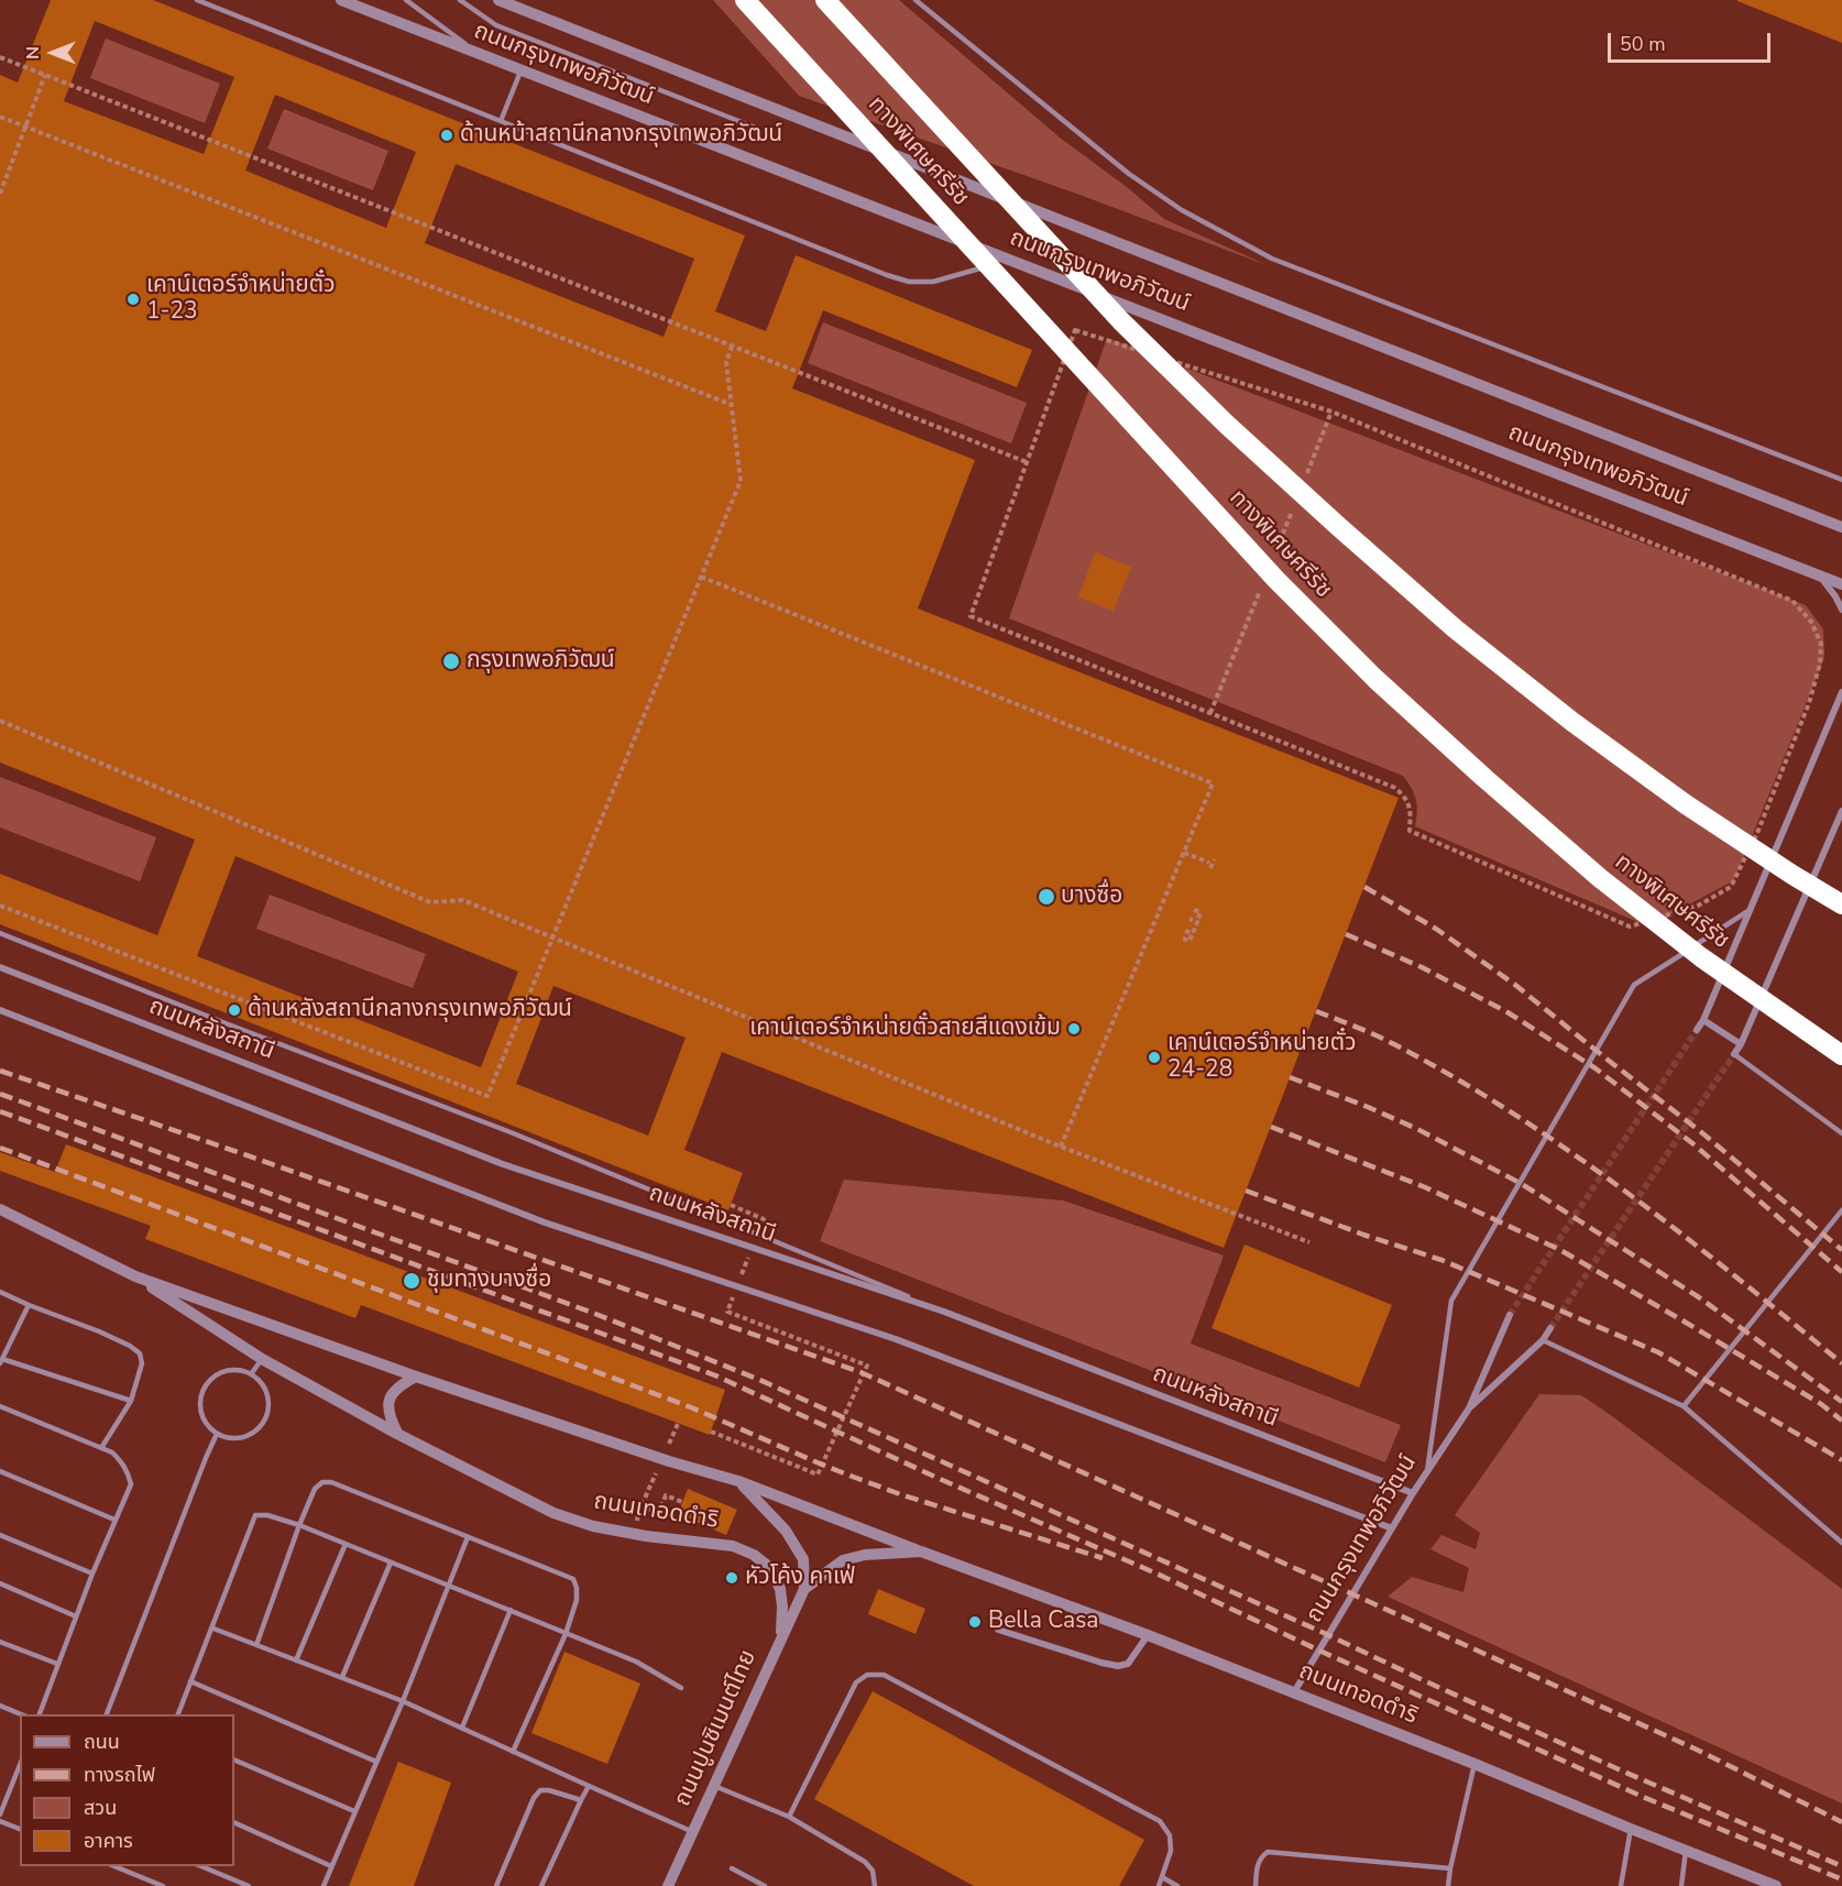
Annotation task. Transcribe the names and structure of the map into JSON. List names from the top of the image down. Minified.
{"streets":{"highway":["ทางพิเศษศรีรัช"],"street":["ถนนกรุงเทพอภิวัฒน์","ถนนหลังสถานี","ถนนเทอดดำริ","ถนนปูนซิเมนต์ไทย"]},"crossings":[["ถนนกรุงเทพอภิวัฒน์","ถนนหลังสถานี"],["ถนนกรุงเทพอภิวัฒน์","ถนนเทอดดำริ"],["ถนนเทอดดำริ","ถนนปูนซิเมนต์ไทย"]],"places":["ด้านหน้าสถานีกลางกรุงเทพอภิวัฒน์","เคาน์เตอร์จำหน่ายตั๋ว 1-23","กรุงเทพอภิวัฒน์","บางซื่อ","ด้านหลังสถานีกลางกรุงเทพอภิวัฒน์","เคาน์เตอร์จำหน่ายตั๋วสายสีแดงเข้ม","เคาน์เตอร์จำหน่ายตั๋ว 24-28","ชุมทางบางซื่อ","หัวโค้ง คาเฟ่","Bella Casa"],"legend":["ถนน","ทางรถไฟ","สวน","อาคาร"],"scale_bar":"50 m","north":"left"}
